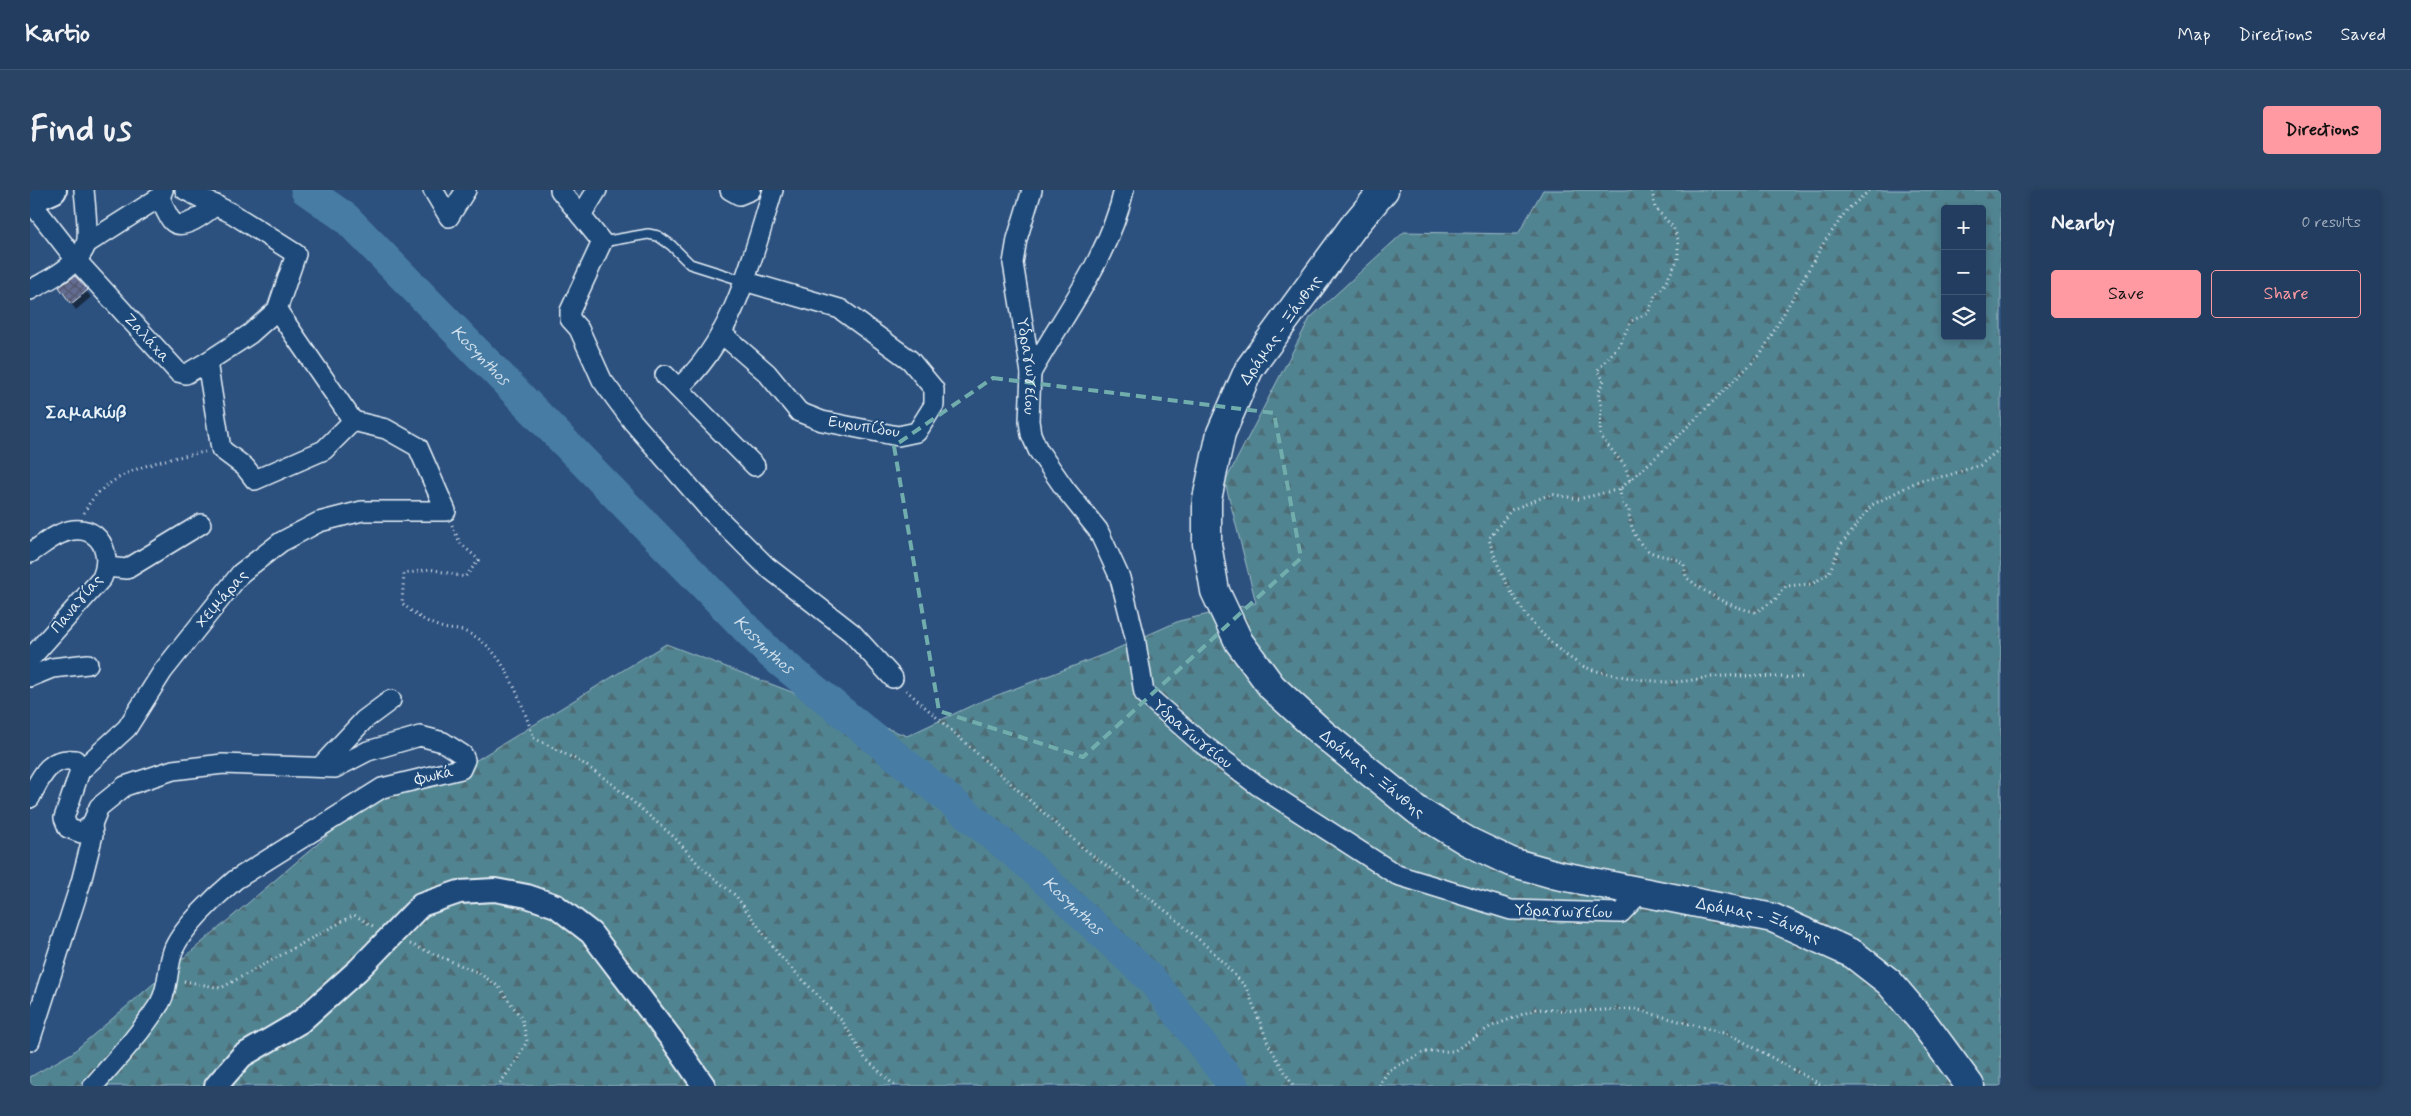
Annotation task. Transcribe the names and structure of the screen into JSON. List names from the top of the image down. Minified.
{"streets":{"main road":["Δράμας - Ξάνθης"],"street":["Ζαλάχα","Υδραγωγείου","Ευρυπίδου","Χειμάρας","Παναγίας","Φωκά"]},"crossings":[["Δράμας - Ξάνθης","Υδραγωγείου"]],"districts":["Σαμακώβ"],"water":["Kosynthos"],"page":{"header":"Kartio","nav":["Map","Directions","Saved"],"buttons":["Directions",["Save","Share"]],"title":"Find us","heading":["Nearby","0 results"],"map_buttons":["+","−"]}}
